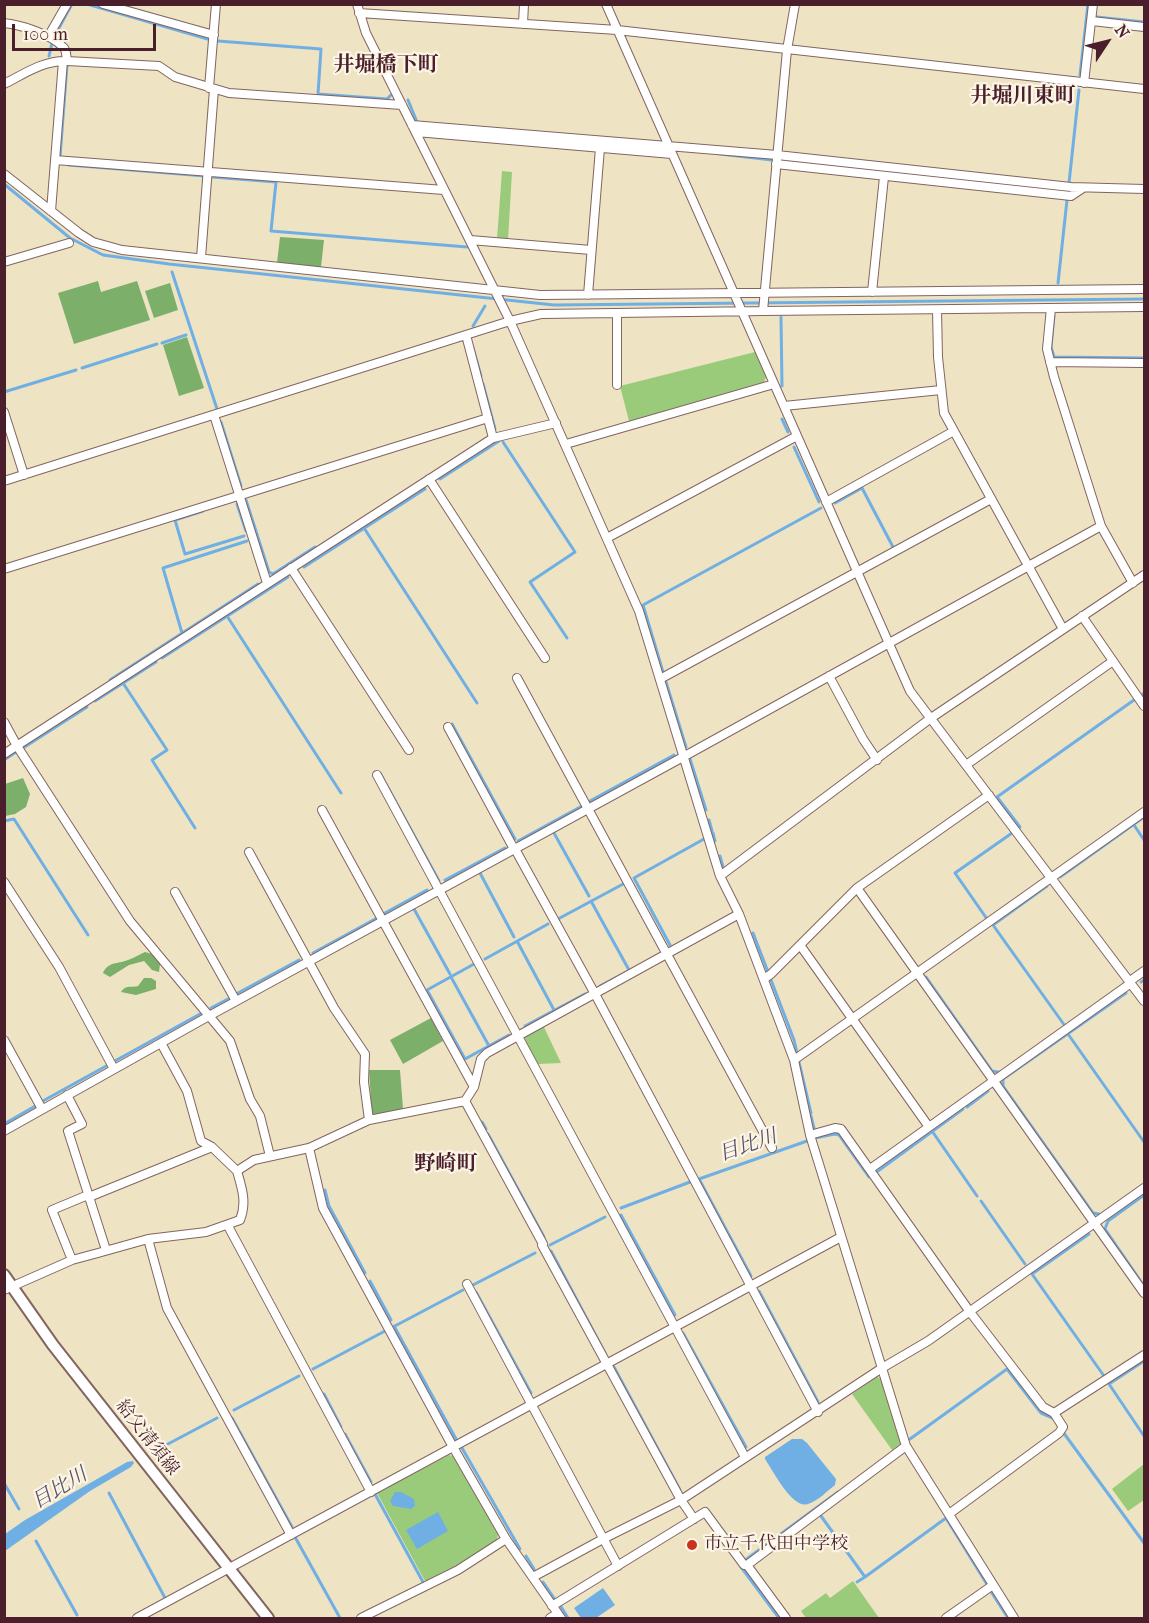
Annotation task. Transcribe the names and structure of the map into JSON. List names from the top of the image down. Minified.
{"streets":{"main road":["給父清須線"]},"districts":["井堀橋下町","井堀川東町","野崎町"],"water":["目比川"],"places":["市立千代田中学校"],"scale_bar":"100 m","north":"top right"}
